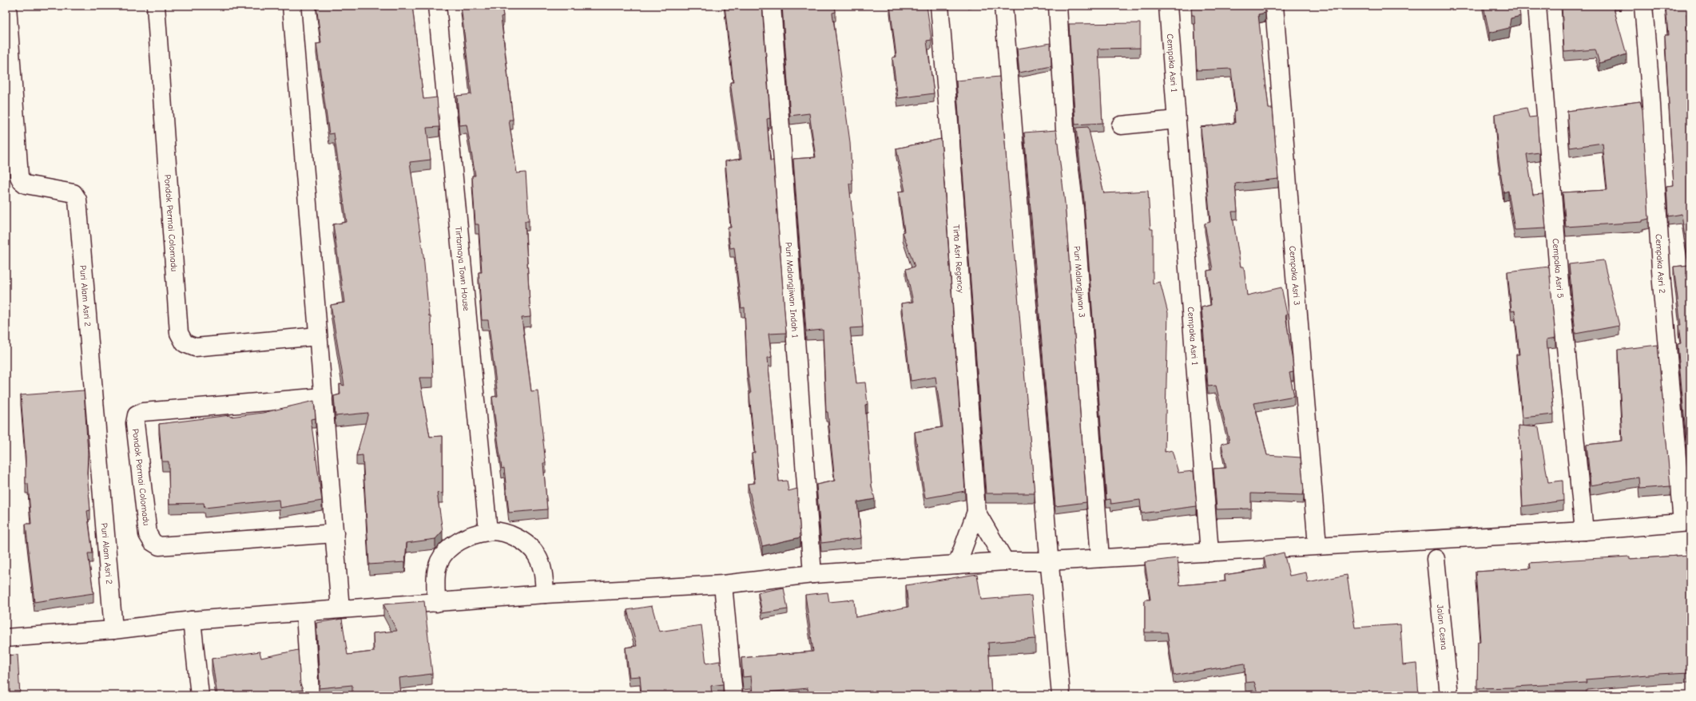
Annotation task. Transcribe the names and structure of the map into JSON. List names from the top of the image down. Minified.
{"streets":{"street":["Cempaka Asri 1","Pondok Permai Colomadu","Tirta Asri Regency","Cempaka Asri 2","Tirtamaya Town House","Cempaka Asri 5","Cempaka Asri 3","Puri Malangjiwan 3","Puri Malangjiwan Indah 1","Puri Alam Asri 2","Jalan Cesna"]}}
